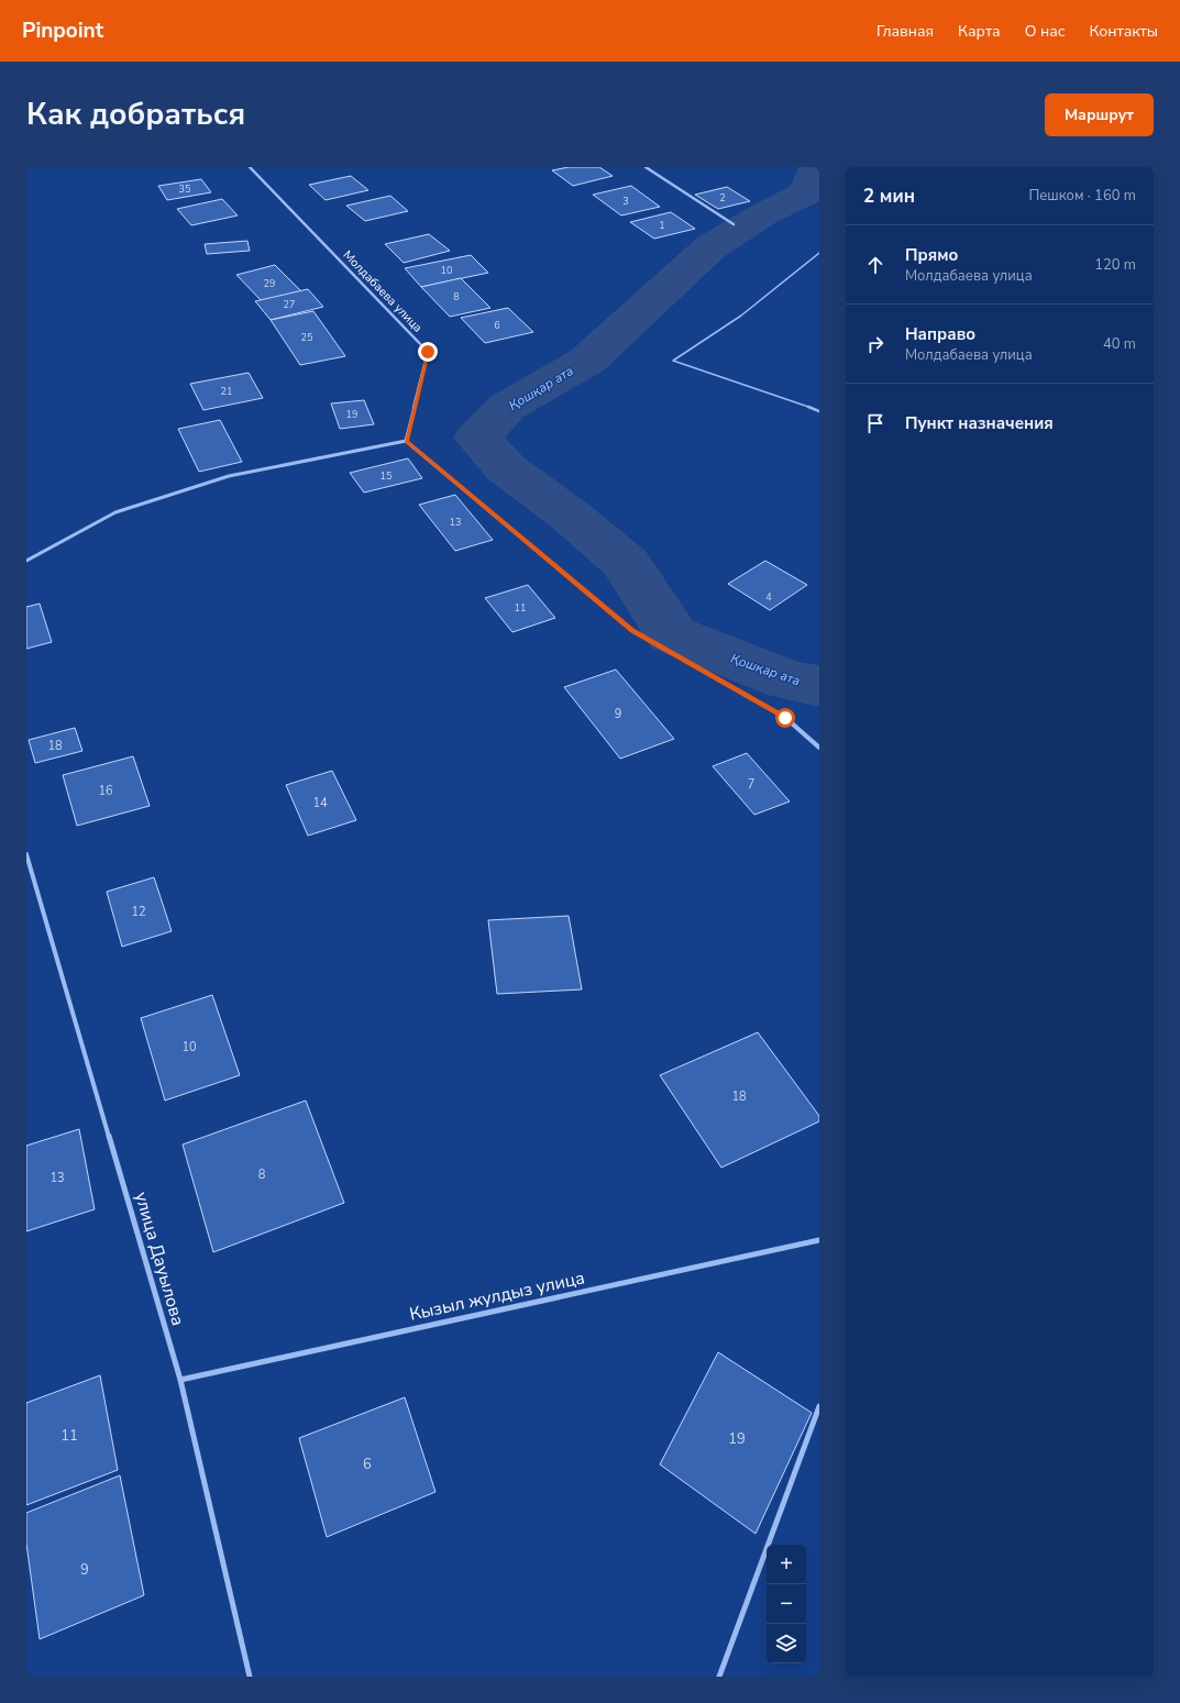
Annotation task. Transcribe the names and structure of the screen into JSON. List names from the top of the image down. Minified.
{"streets":{"street":["Молдабаева улица","улица Дауылова","Кызыл жулдыз улица"]},"crossings":[["улица Дауылова","Кызыл жулдыз улица"]],"water":["Қошқар ата"],"house_numbers":["35","2","3","1","10","29","8","27","6","25","21","19","15","13","4","11","9","18","7","16","14","12","10","18","8","13","11","19","6","9"],"page":{"header":"Pinpoint","nav":["Главная","Карта","О нас","Контакты"],"title":"Как добраться","buttons":"Маршрут","heading":["2 мин","Пешком · 160 m"],"list":[["Прямо","Молдабаева улица","120 m"],["Направо","Молдабаева улица","40 m"],"Пункт назначения"],"map_buttons":["+","−"]}}
